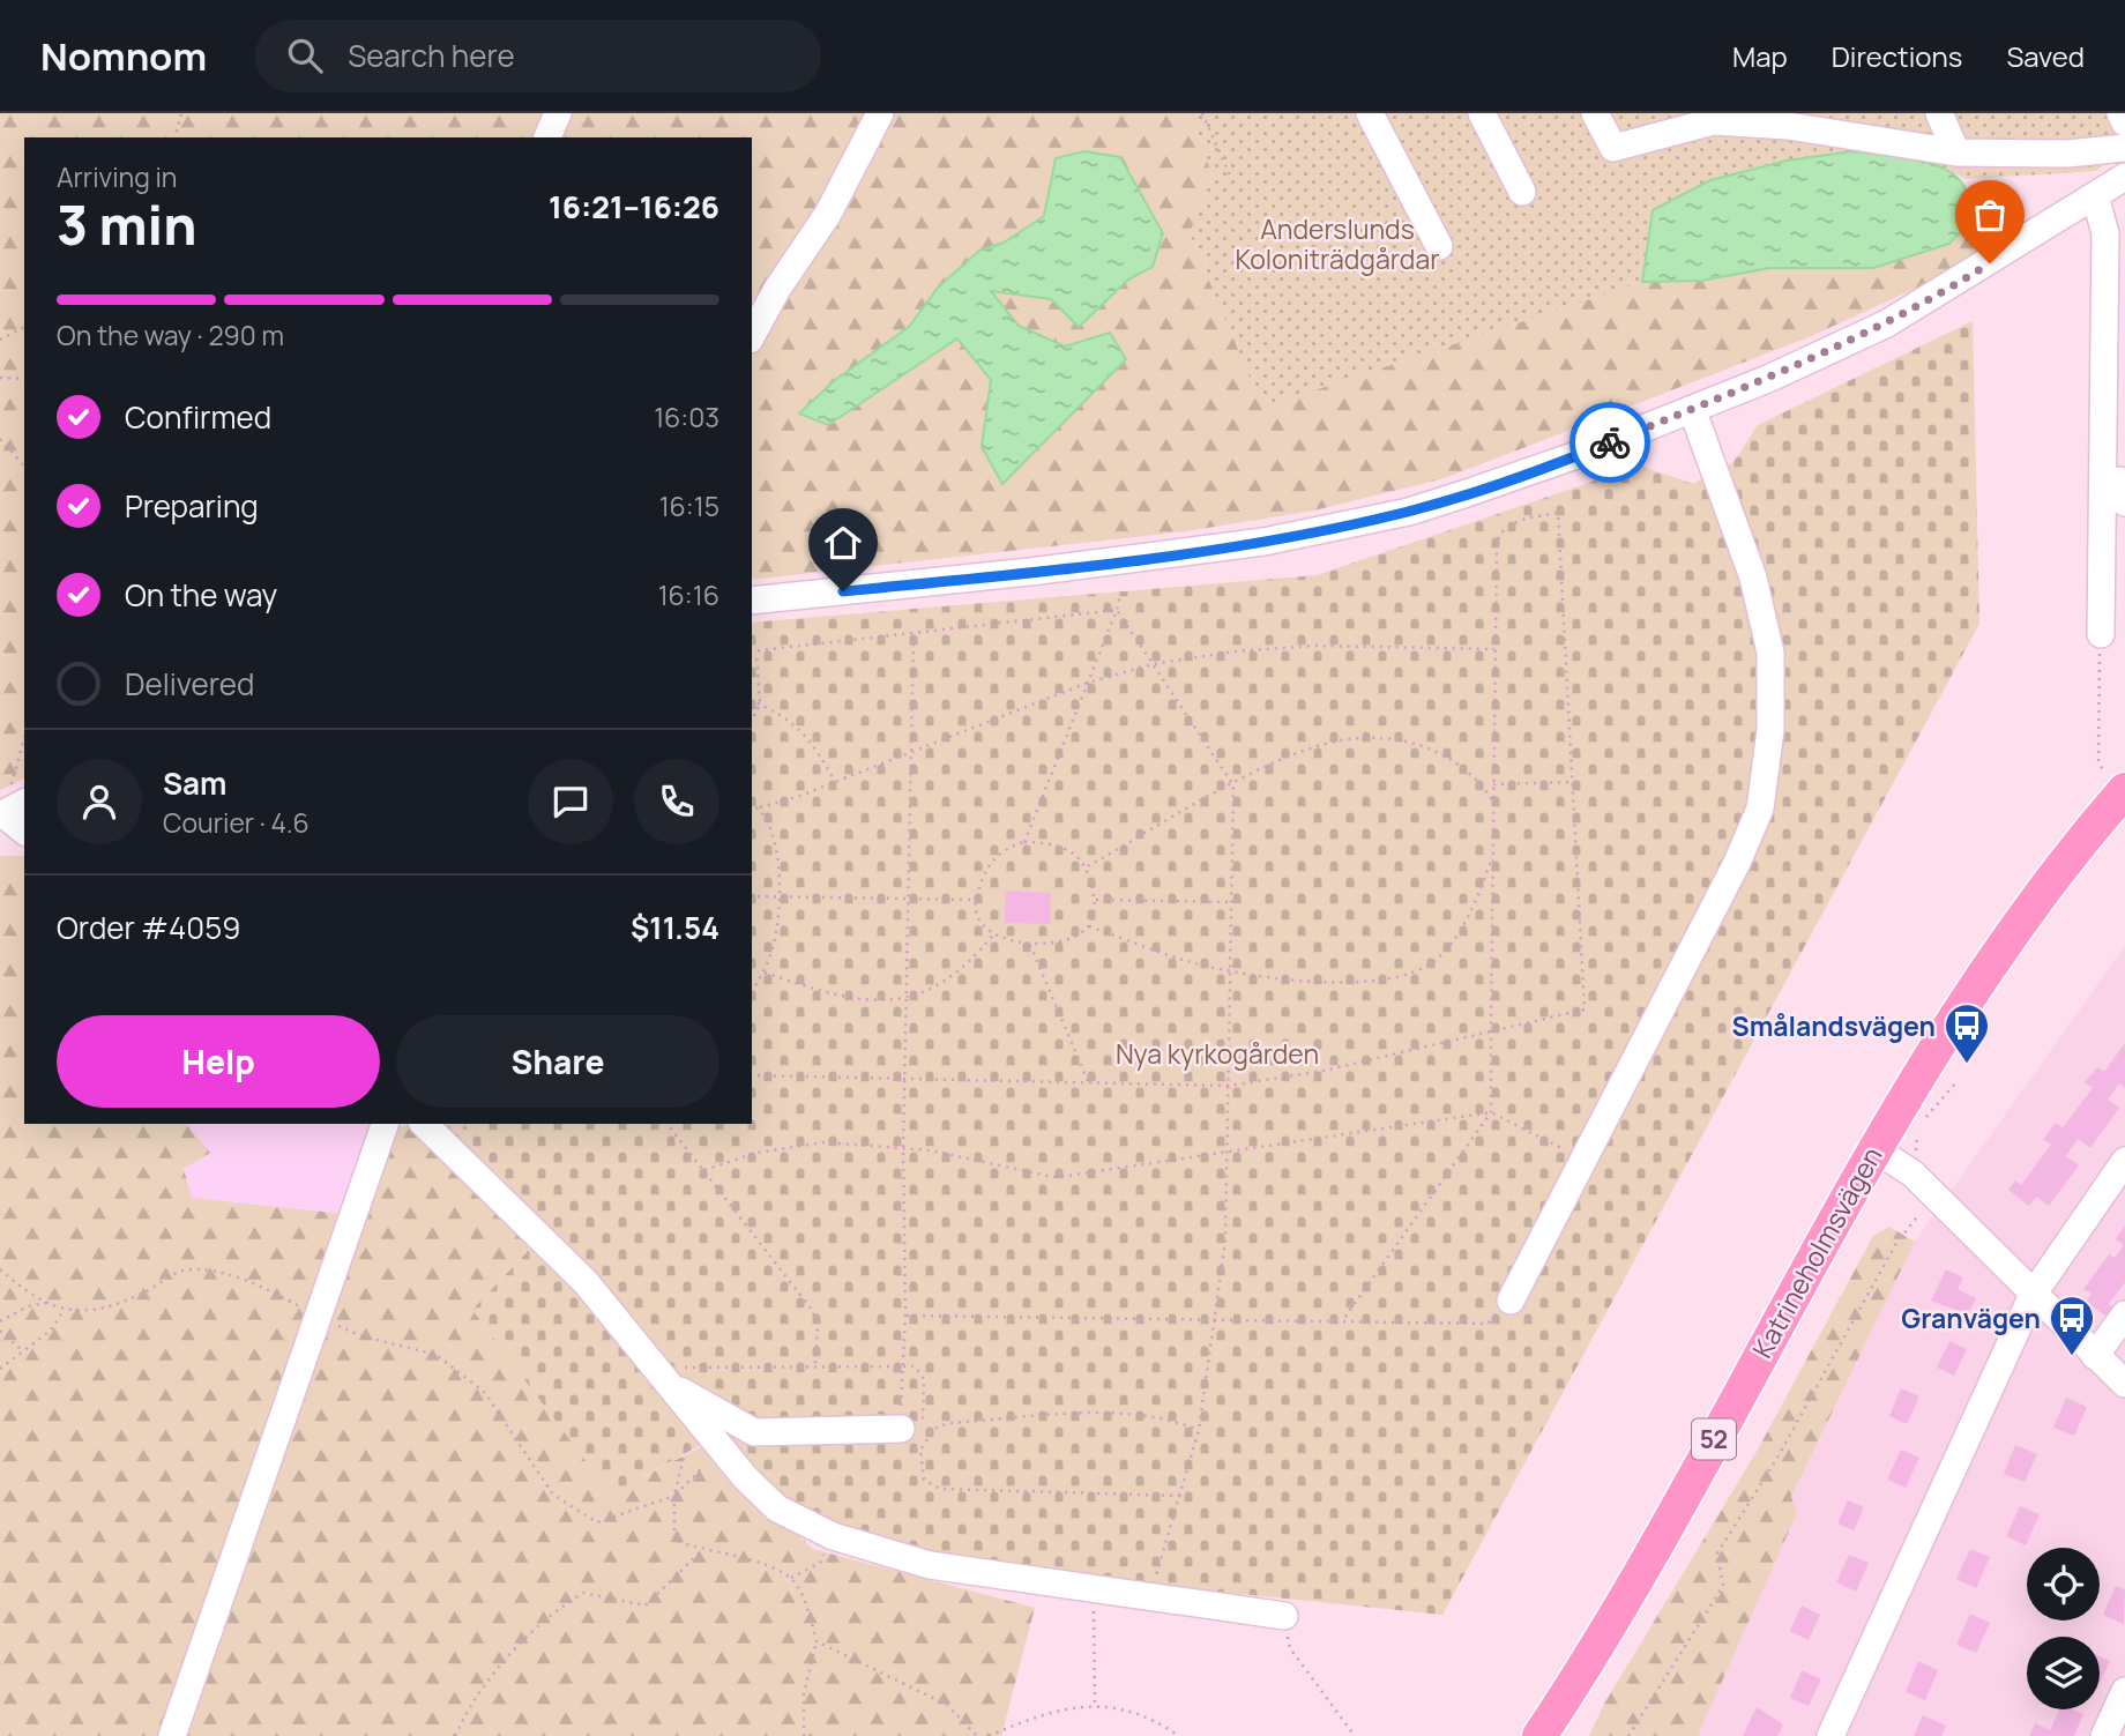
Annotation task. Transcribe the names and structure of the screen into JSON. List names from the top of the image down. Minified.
{"streets":{"main road":["Katrineholmsvägen","52"]},"parks":["Anderslunds Koloniträdgårdar","Nya kyrkogården"],"places":{"bus stop":["Smålandsvägen","Granvägen"]},"page":{"header":"Nomnom","search":"Search here","nav":["Map","Directions","Saved"],"heading":["3 min","Arriving in","16:21–16:26"],"panel":["Sam","Courier · 4.6","Order #4059","$11.54"],"bar":"On the way · 290 m","list":[["Confirmed","16:03"],["Preparing","16:15"],["On the way","16:16"],"Delivered"],"buttons":["Help","Share"]}}
